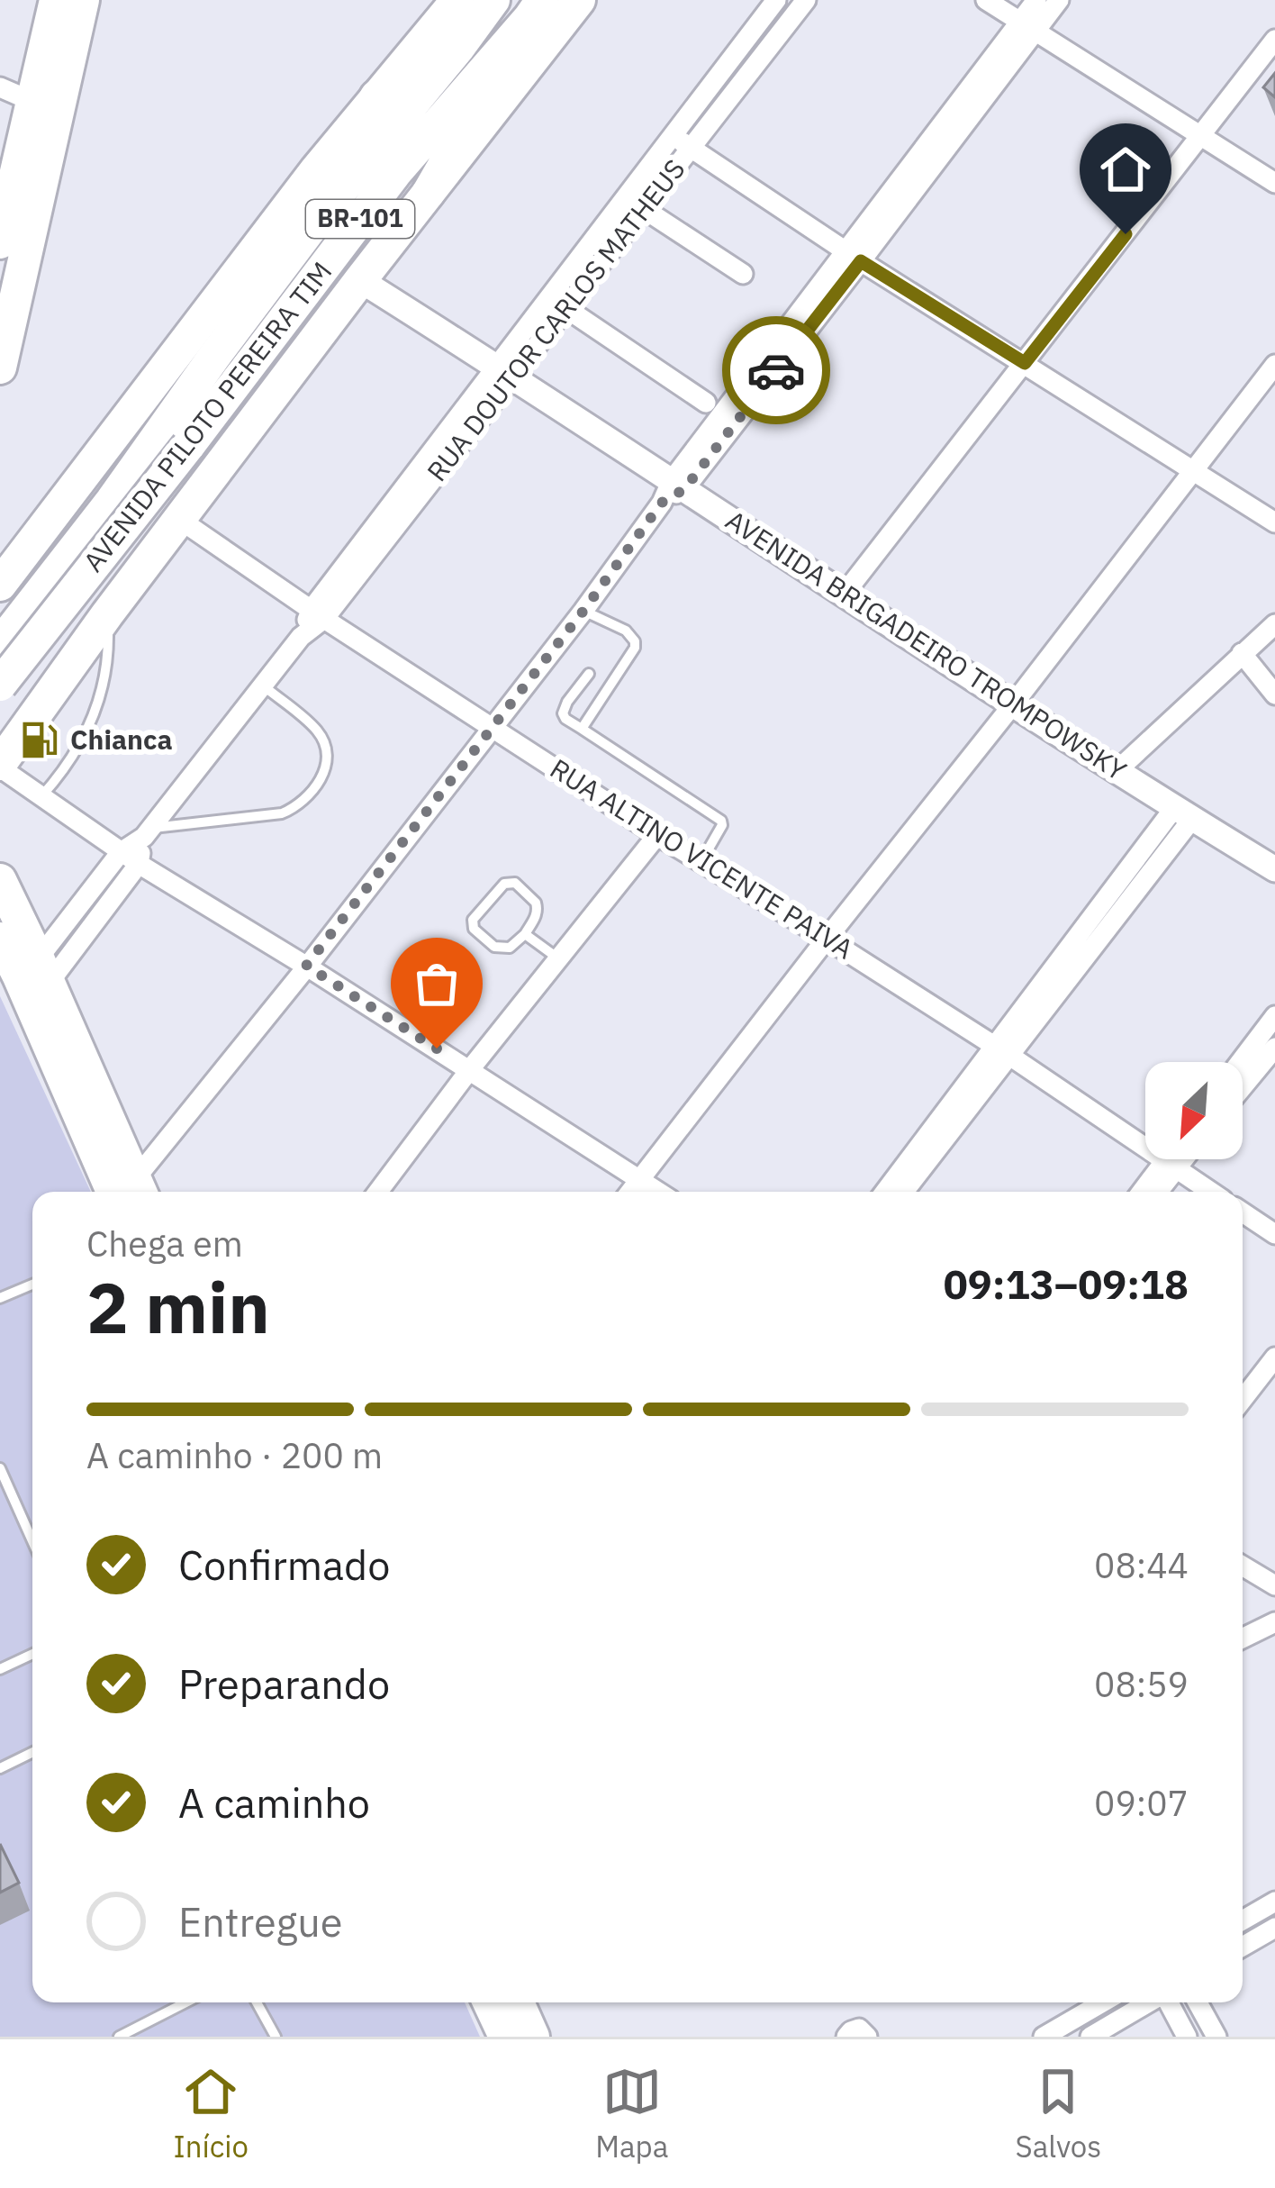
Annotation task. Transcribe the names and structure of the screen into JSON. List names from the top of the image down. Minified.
{"streets":{"main road":["BR-101","AVENIDA PILOTO PEREIRA TIM"],"street":["RUA DOUTOR CARLOS MATHEUS","AVENIDA BRIGADEIRO TROMPOWSKY","RUA ALTINO VICENTE PAIVA"]},"crossings":[["RUA DOUTOR CARLOS MATHEUS","AVENIDA BRIGADEIRO TROMPOWSKY"],["RUA DOUTOR CARLOS MATHEUS","RUA ALTINO VICENTE PAIVA"]],"places":{"fuel station":["Chianca"]},"north":"bottom left","page":{"heading":["2 min","Chega em","09:13–09:18"],"bar":"A caminho · 200 m","list":[["Confirmado","08:44"],["Preparando","08:59"],["A caminho","09:07"],"Entregue"],"tabs":["Início","Mapa","Salvos"]}}
